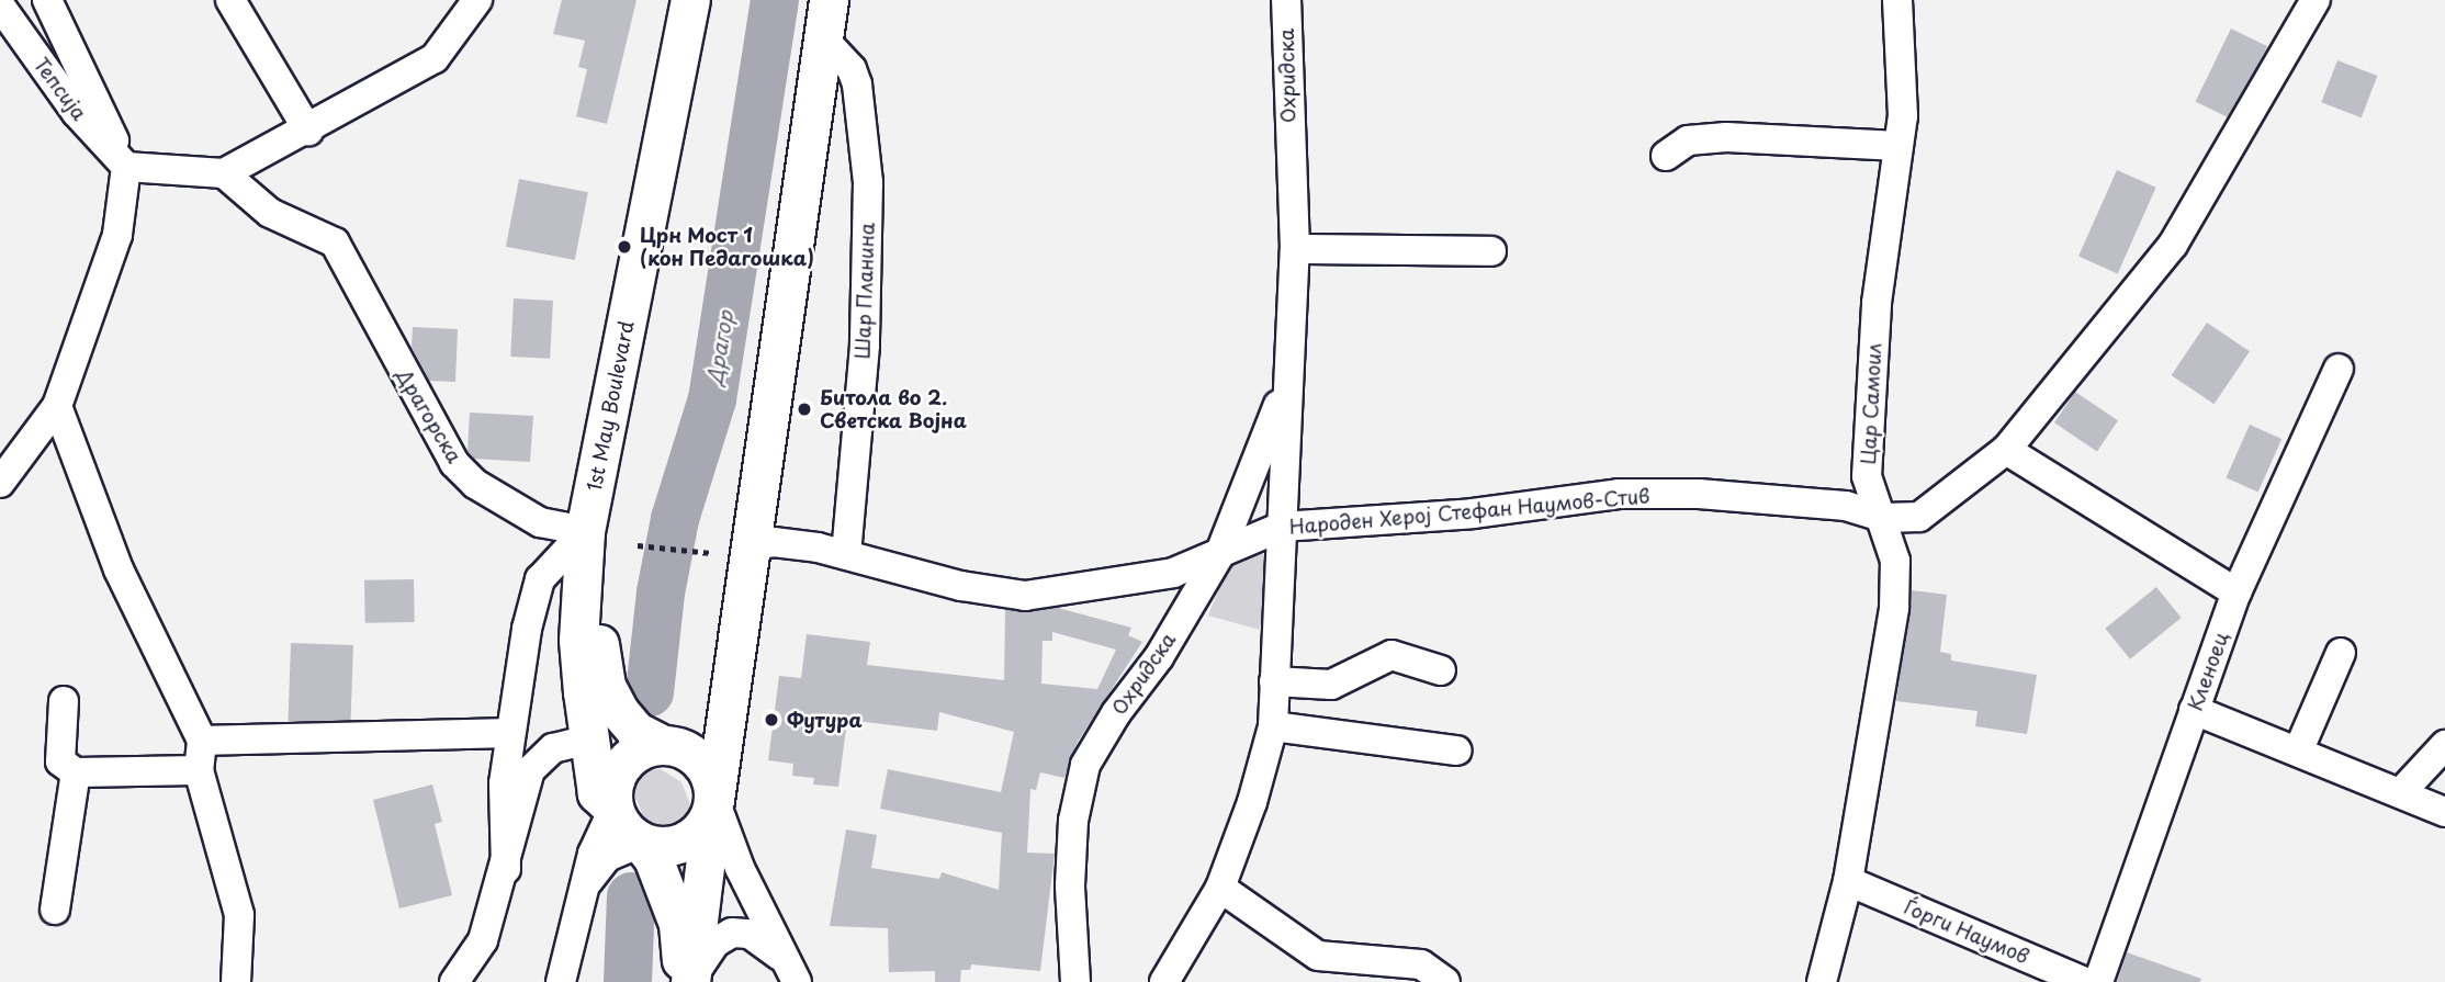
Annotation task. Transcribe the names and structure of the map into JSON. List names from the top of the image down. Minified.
{"streets":{"main road":["1st May Boulevard"],"street":["Охридска","Тепсија","Шар Планина","Цар Самоил","Драгорска","Народен Херој Стефан Наумов-Стив","Кленоец","Ѓорги Наумов"]},"crossings":[["Охридска","Народен Херој Стефан Наумов-Стив"],["Шар Планина","Народен Херој Стефан Наумов-Стив"],["Цар Самоил","Народен Херој Стефан Наумов-Стив"],["Цар Самоил","Ѓорги Наумов"],["1st May Boulevard","Драгорска"]],"water":["Драгор"],"places":["Црн Мост 1 (кон Педагошка)","Битола во 2. Светска Војна","Футура"]}
